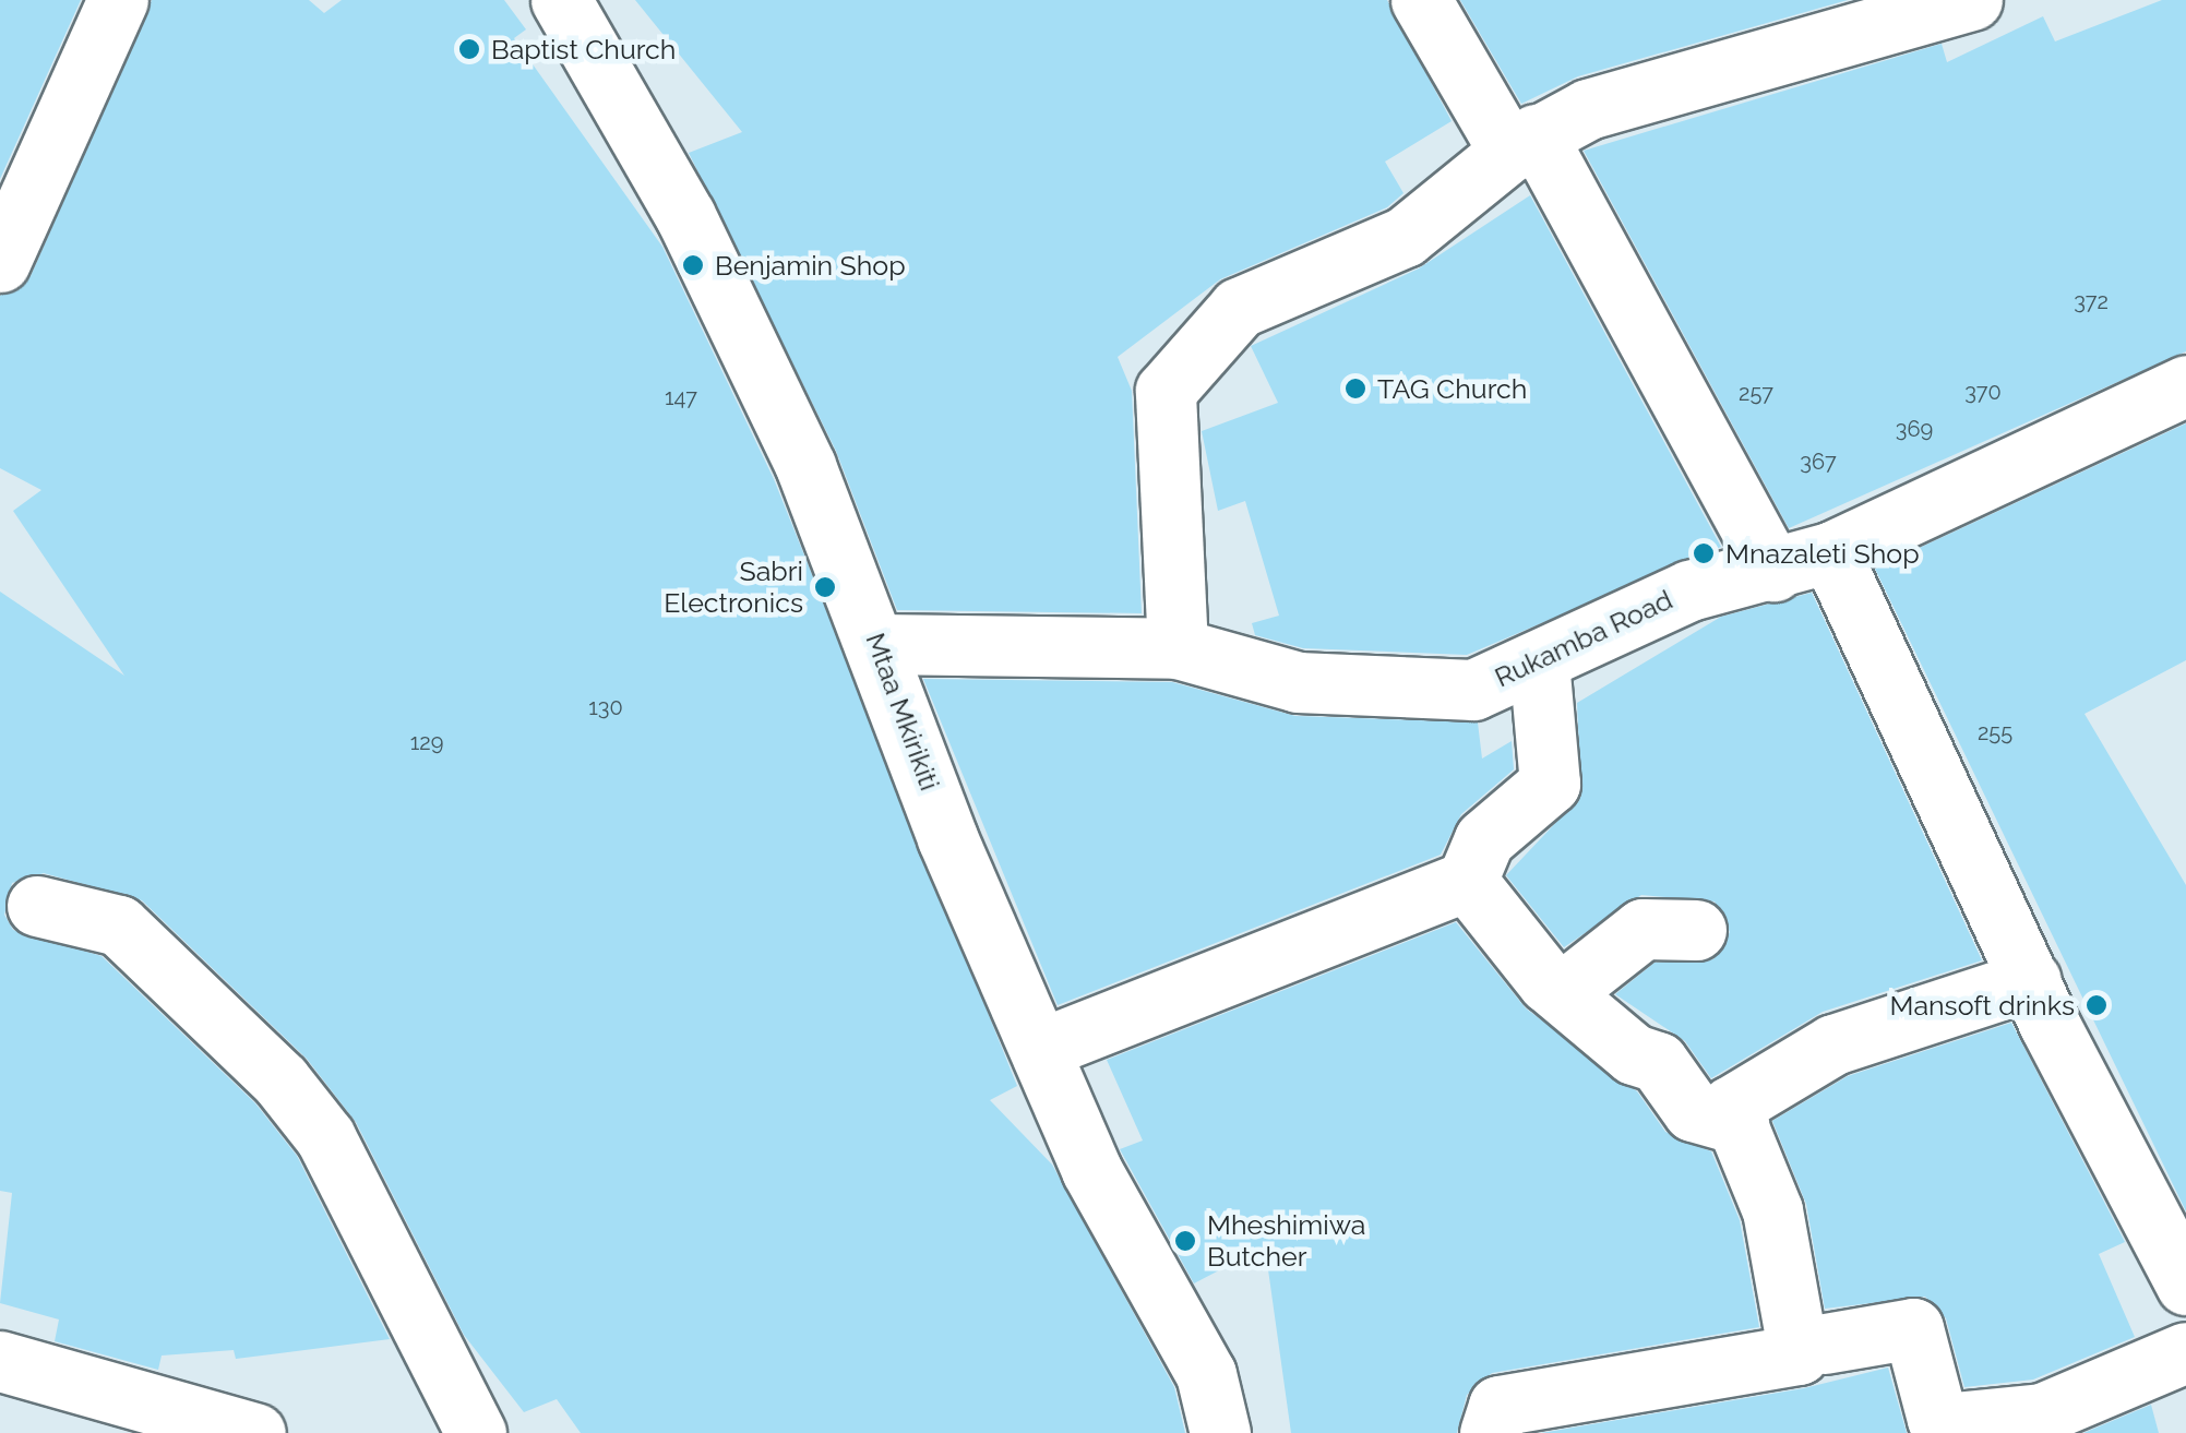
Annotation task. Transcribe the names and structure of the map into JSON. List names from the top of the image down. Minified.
{"streets":{"street":["Rukamba Road","Mtaa Mkirikiti"]},"crossings":[["Rukamba Road","Mtaa Mkirikiti"]],"places":["Baptist Church","Benjamin Shop","TAG Church","Mnazaleti Shop","Sabri Electronics","Mansoft drinks","Mheshimiwa Butcher"],"house_numbers":["372","370","257","147","369","367","130","255","129"]}
